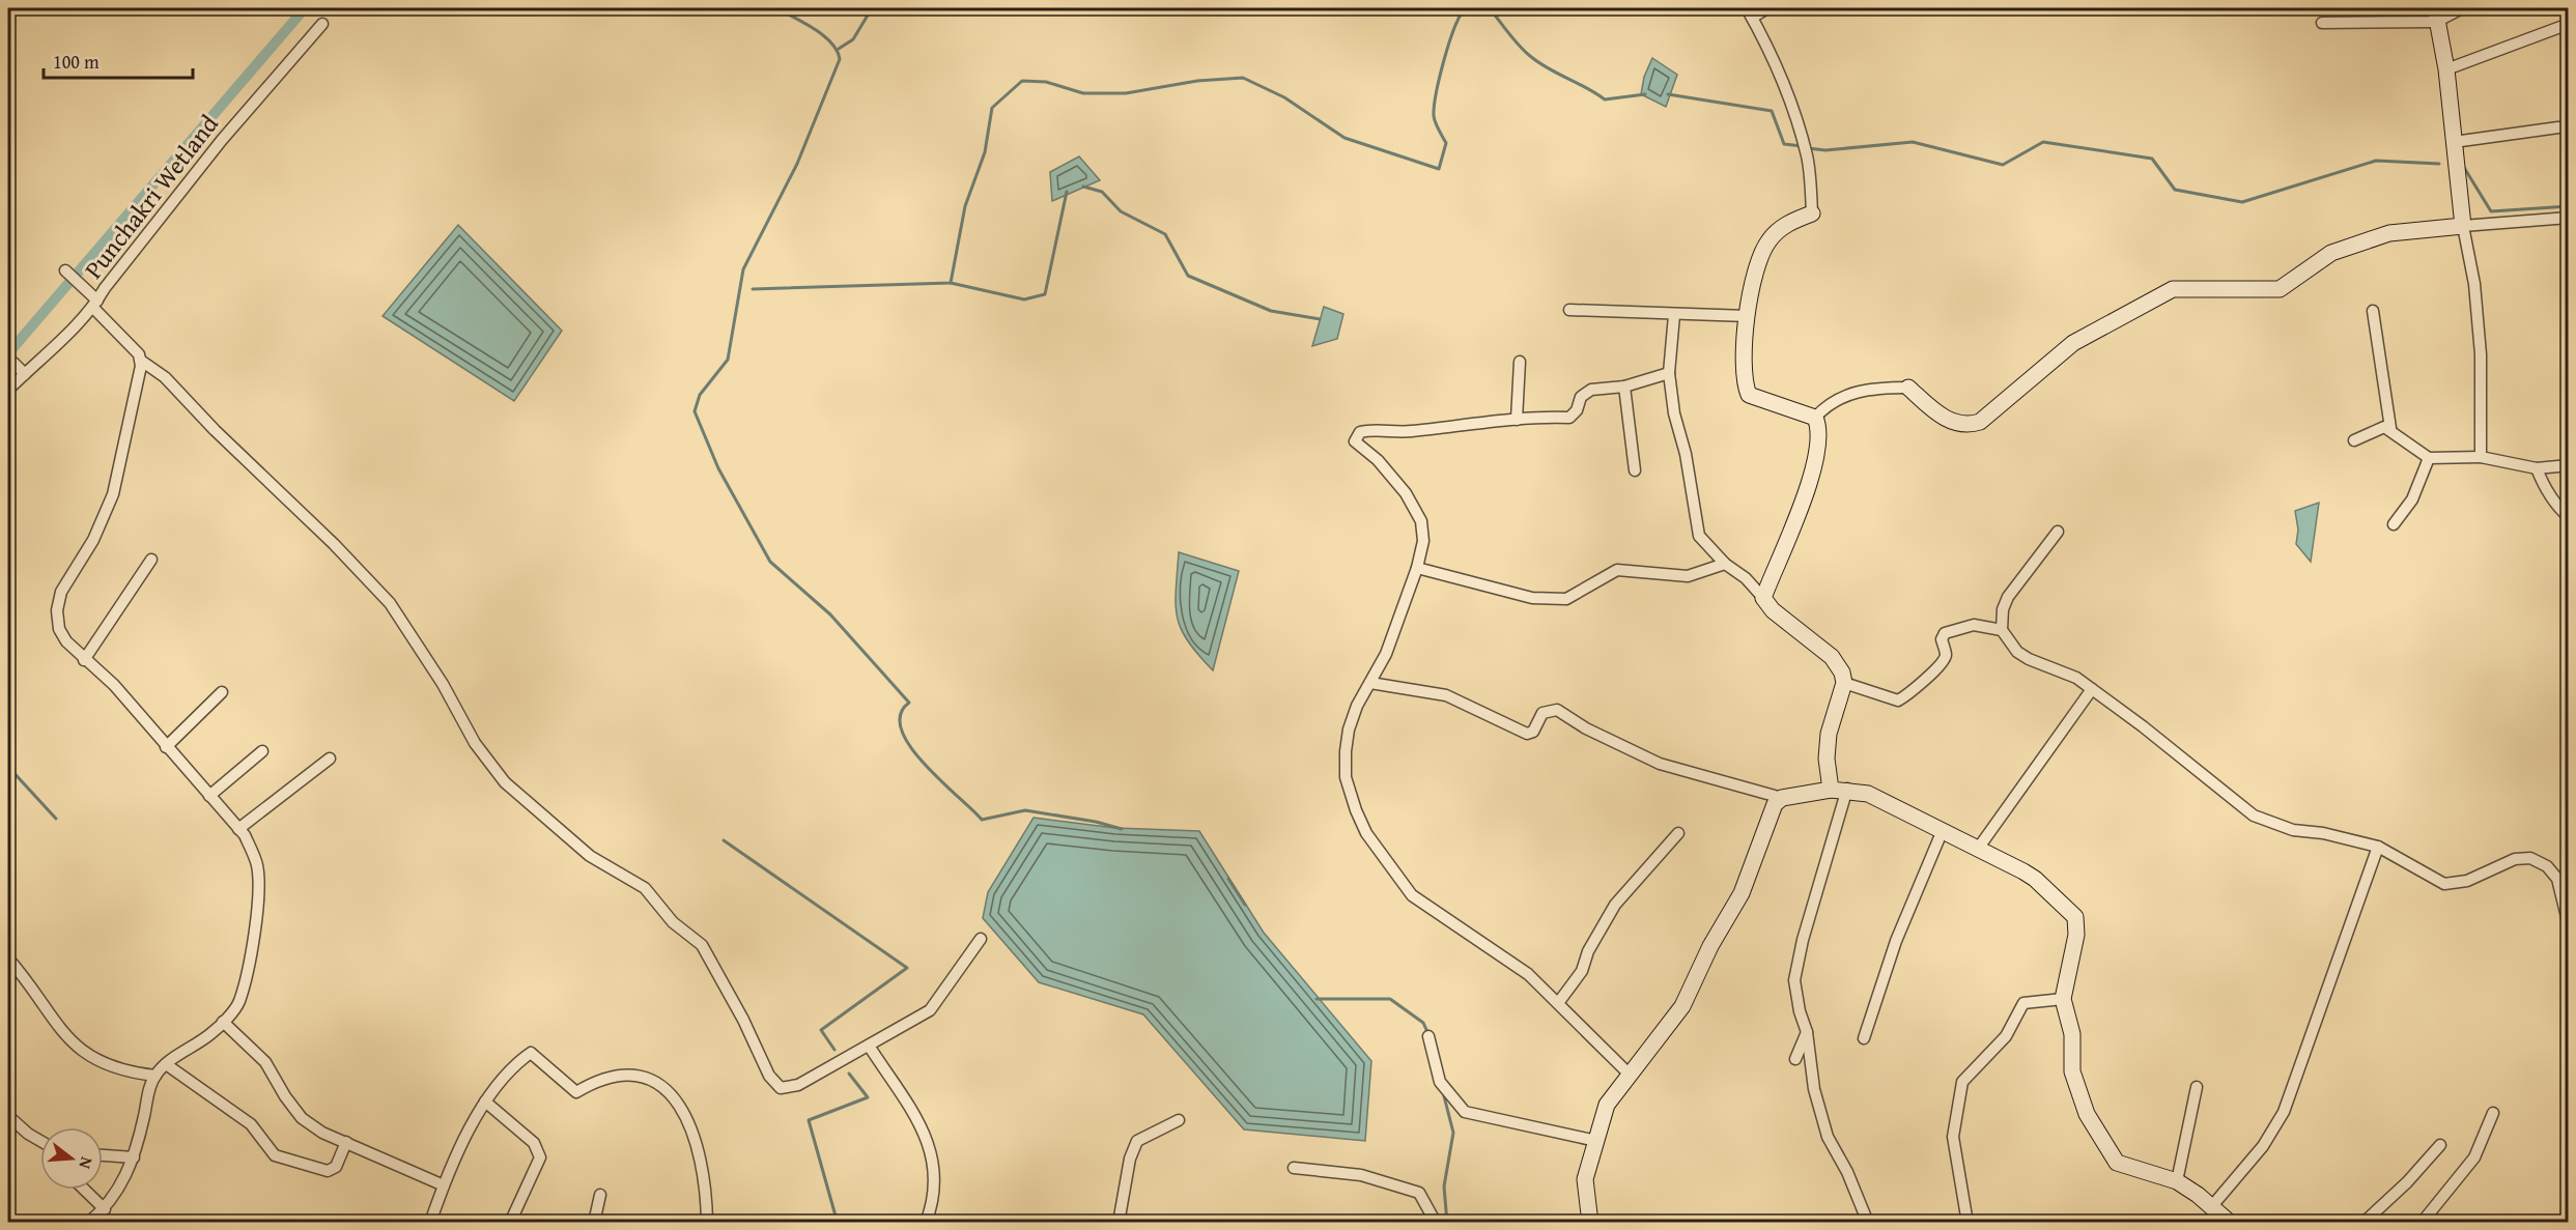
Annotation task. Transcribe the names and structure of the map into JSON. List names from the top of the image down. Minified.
{"streets":{"street":["Punchakri Wetland"]},"scale_bar":"100 m","north":"right"}
